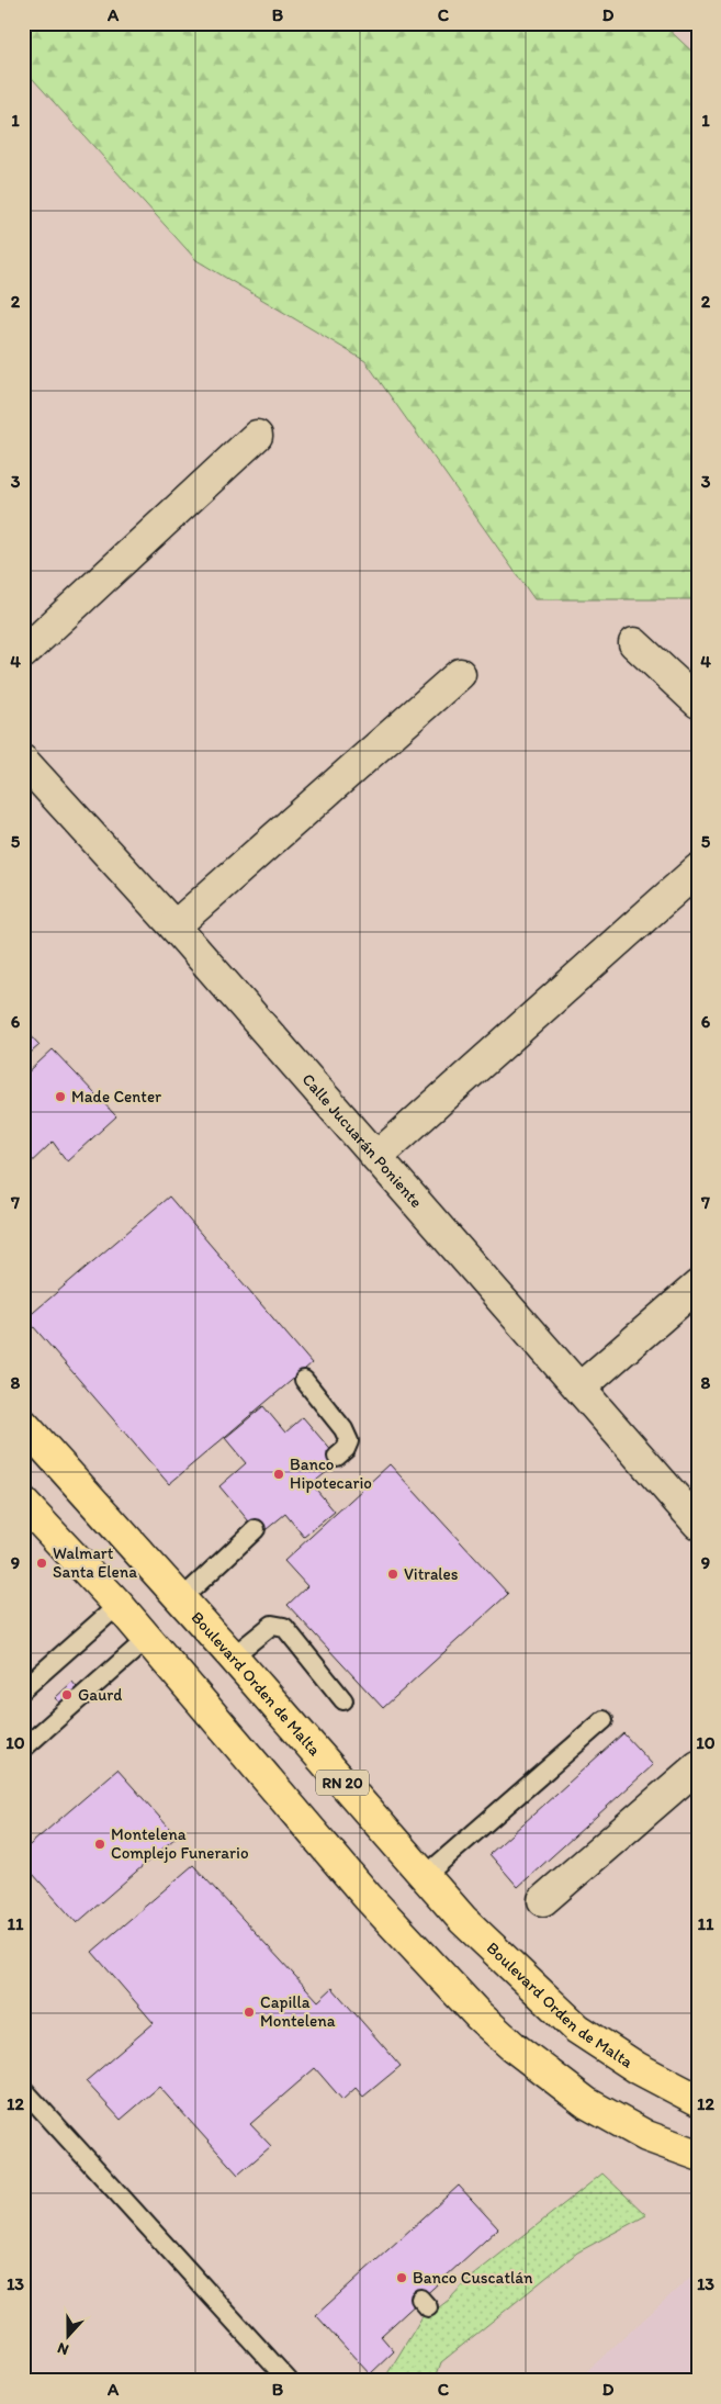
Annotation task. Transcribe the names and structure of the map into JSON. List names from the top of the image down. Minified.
{"streets":{"highway":["Boulevard Orden de Malta","RN 20"],"street":["Calle Jucuarán Poniente"]},"places":["Made Center","Banco Hipotecario","Walmart Santa Elena","Vitrales","Gaurd","Montelena Complejo Funerario","Capilla Montelena","Banco Cuscatlán"],"north":"bottom","grid":{"columns":["A","B","C","D"],"rows":["1","2","3","4","5","6","7","8","9","10","11","12","13"]}}
